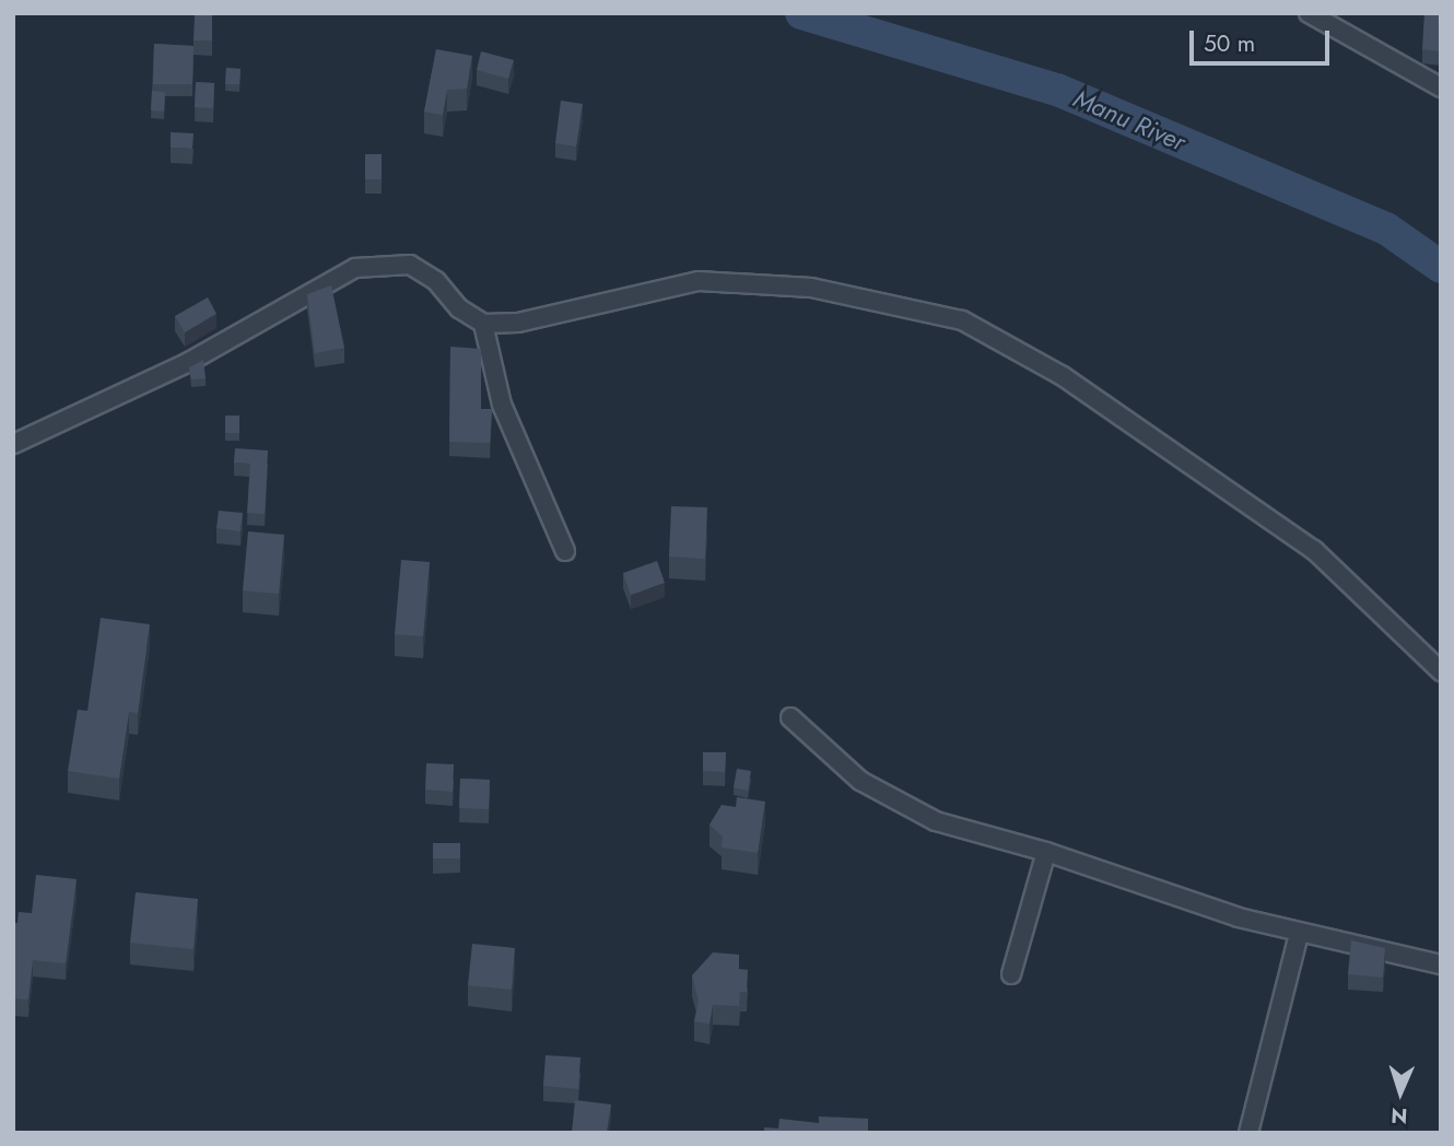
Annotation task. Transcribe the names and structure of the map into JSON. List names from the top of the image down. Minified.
{"water":["Manu River"],"scale_bar":"50 m","north":"bottom"}
